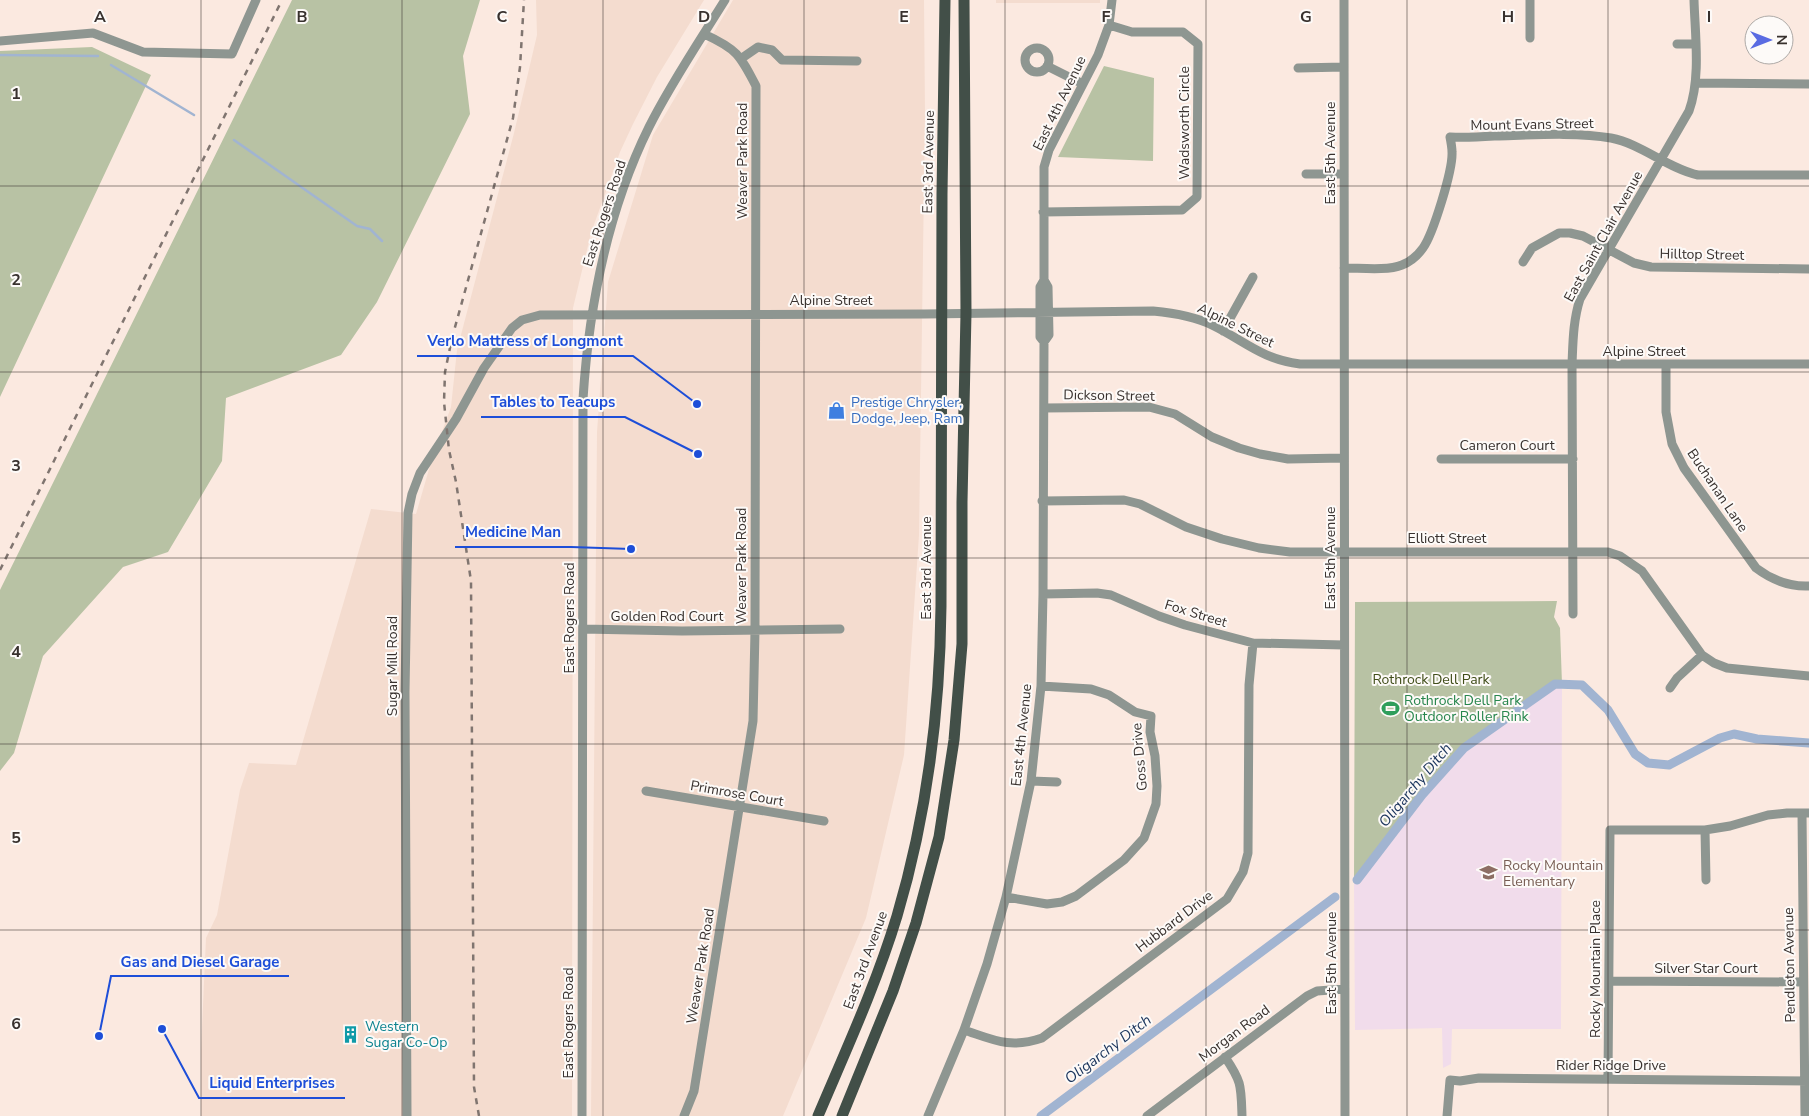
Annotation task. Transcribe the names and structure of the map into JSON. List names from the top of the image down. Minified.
{"streets":{"main road":["East 3rd Avenue"],"street":["East 4th Avenue","Wadsworth Circle","Mount Evans Street","East 5th Avenue","Weaver Park Road","East Rogers Road","East Saint Clair Avenue","Hilltop Street","Alpine Street","Dickson Street","Cameron Court","Buchanan Lane","Elliott Street","Fox Street","Golden Rod Court","Sugar Mill Road","Goss Drive","Primrose Court","Hubbard Drive","Pendleton Avenue","Silver Star Court","Rocky Mountain Place","Morgan Road","Rider Ridge Drive"]},"crossings":[["East 4th Avenue","Wadsworth Circle"],["East 4th Avenue","Alpine Street"],["East 4th Avenue","Dickson Street"],["East 4th Avenue","Elliott Street"],["East 4th Avenue","Fox Street"],["East 4th Avenue","Goss Drive"],["East 4th Avenue","Hubbard Drive"],["Mount Evans Street","East 5th Avenue"],["Mount Evans Street","East Saint Clair Avenue"],["East 5th Avenue","Alpine Street"],["East 5th Avenue","Dickson Street"],["East 5th Avenue","Elliott Street"],["East 5th Avenue","Fox Street"],["East 5th Avenue","Morgan Road"],["Weaver Park Road","East Rogers Road"],["Weaver Park Road","Alpine Street"],["Weaver Park Road","Golden Rod Court"],["Weaver Park Road","Primrose Court"],["East 3rd Avenue","Alpine Street"],["East Rogers Road","Alpine Street"],["East Rogers Road","Golden Rod Court"],["East Rogers Road","Sugar Mill Road"],["East Saint Clair Avenue","Hilltop Street"],["East Saint Clair Avenue","Alpine Street"],["East Saint Clair Avenue","Cameron Court"],["East Saint Clair Avenue","Elliott Street"],["Alpine Street","Buchanan Lane"],["Alpine Street","Sugar Mill Road"],["Fox Street","Hubbard Drive"],["Pendleton Avenue","Silver Star Court"],["Pendleton Avenue","Rider Ridge Drive"],["Silver Star Court","Rocky Mountain Place"],["Rocky Mountain Place","Rider Ridge Drive"]],"water":["Oligarchy Ditch"],"parks":["Rothrock Dell Park"],"places":{"other":["Verlo Mattress of Longmont","Tables to Teacups","Medicine Man","Liquid Enterprises","Gas and Diesel Garage"],"shop":["Prestige Chrysler, Dodge, Jeep, Ram"],"sports":["Rothrock Dell Park Outdoor Roller Rink"],"school or university":["Rocky Mountain Elementary"],"building":["Western Sugar Co-Op"]},"north":"right","grid":{"columns":["A","B","C","D","E","F","G","H","I"],"rows":["1","2","3","4","5","6"]}}
